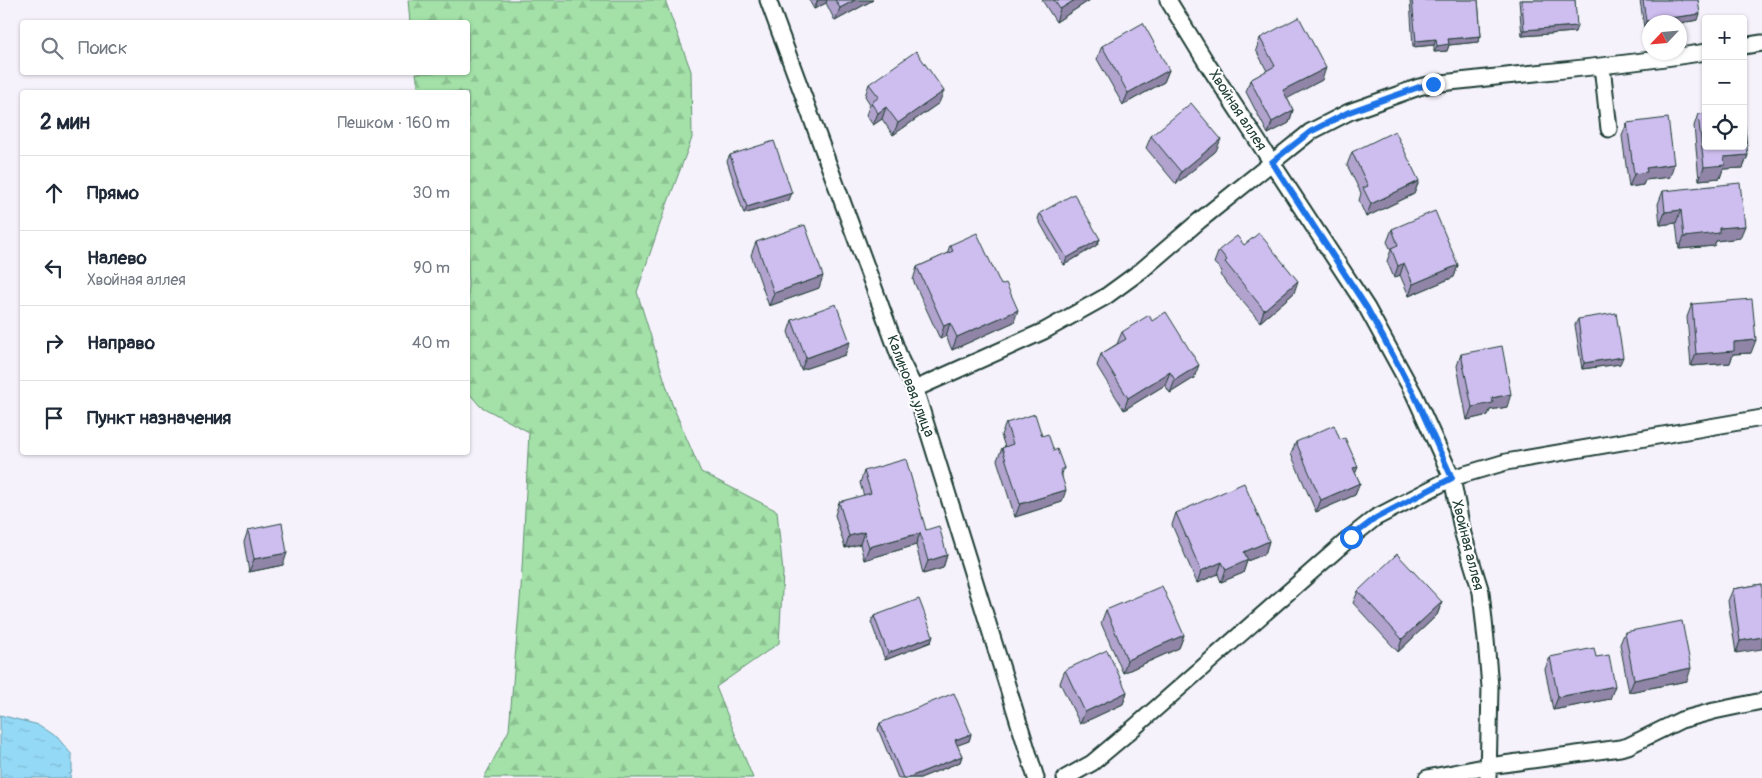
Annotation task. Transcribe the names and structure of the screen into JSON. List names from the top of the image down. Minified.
{"streets":{"lane":["Хвойная аллея","Калиновая улица"]},"north":"bottom left","page":{"map_buttons":["+","−"],"search":"Поиск","heading":["2 мин","Пешком · 160 m"],"list":[["Прямо","30 m"],["Налево","Хвойная аллея","90 m"],["Направо","40 m"],"Пункт назначения"]}}
